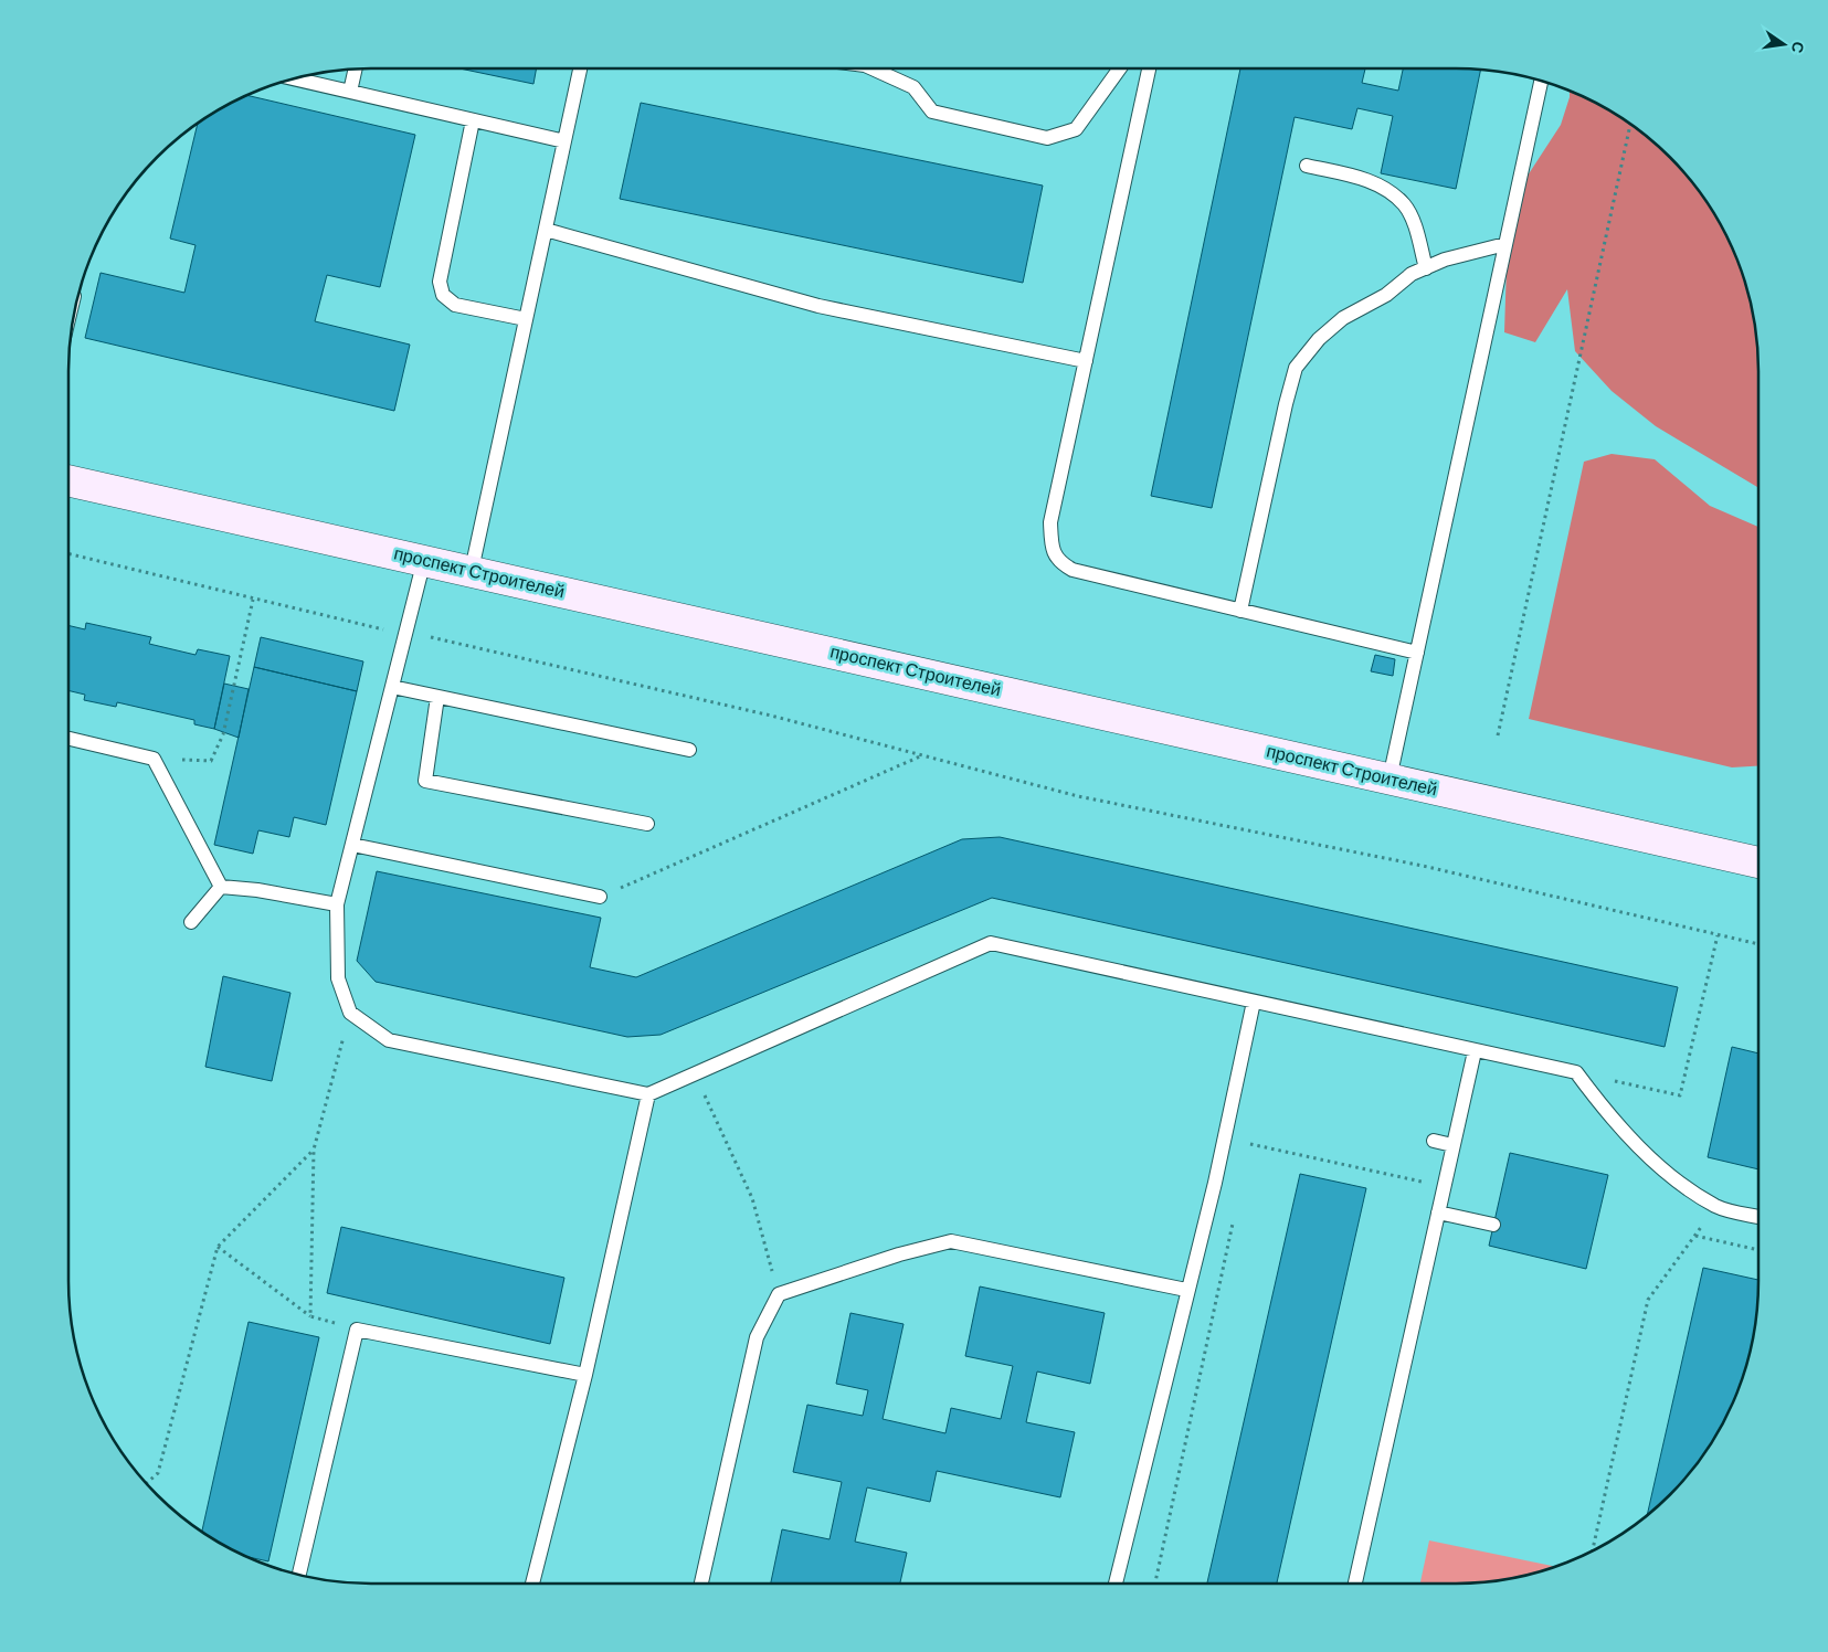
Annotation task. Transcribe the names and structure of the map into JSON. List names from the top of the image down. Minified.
{"streets":{"main road":["проспект Строителей"]},"north":"right"}
